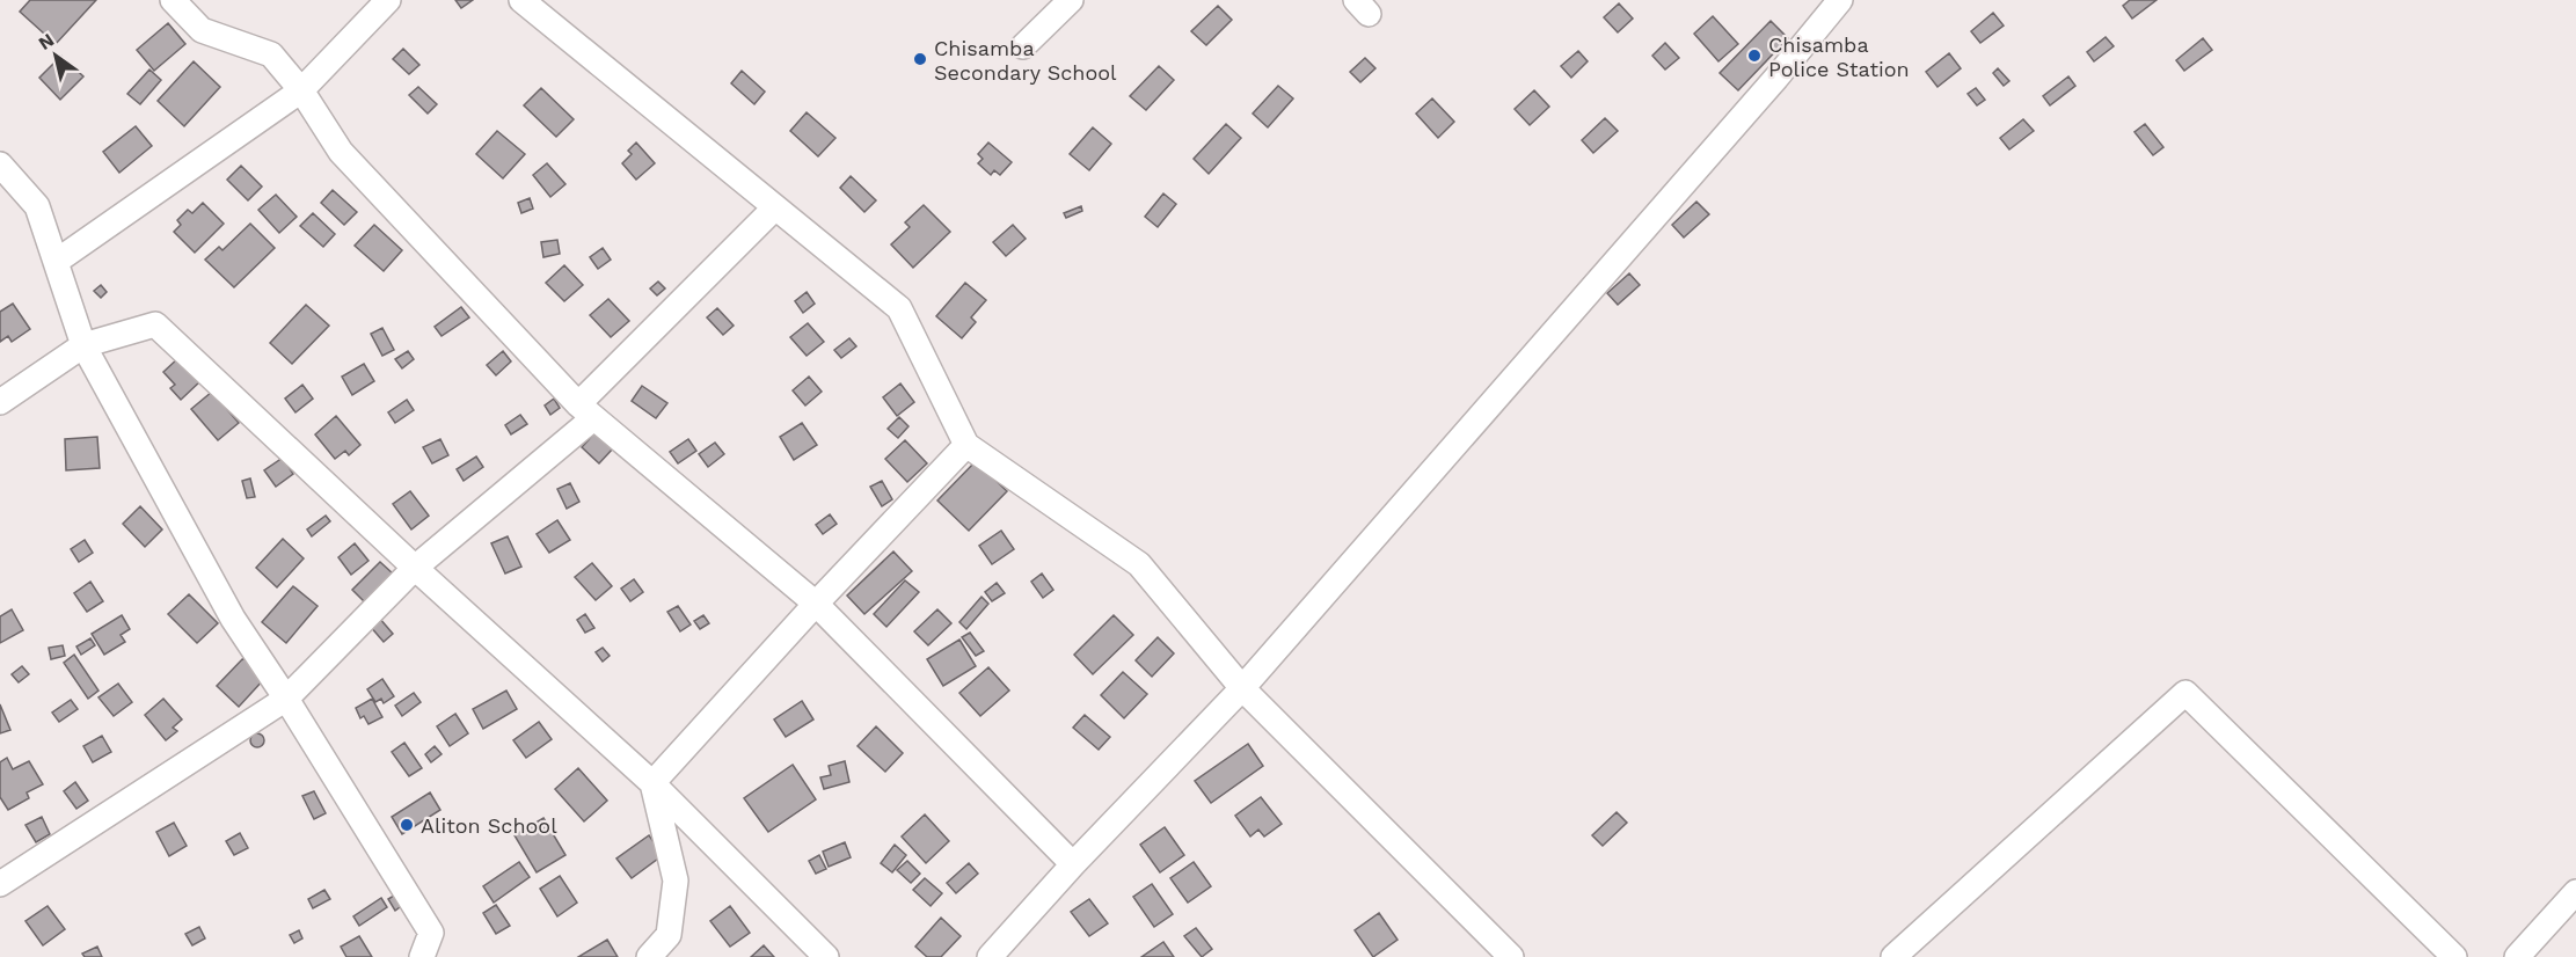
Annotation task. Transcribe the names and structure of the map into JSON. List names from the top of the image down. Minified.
{"places":["Chisamba Police Station","Chisamba Secondary School","Aliton School"],"north":"top left"}
